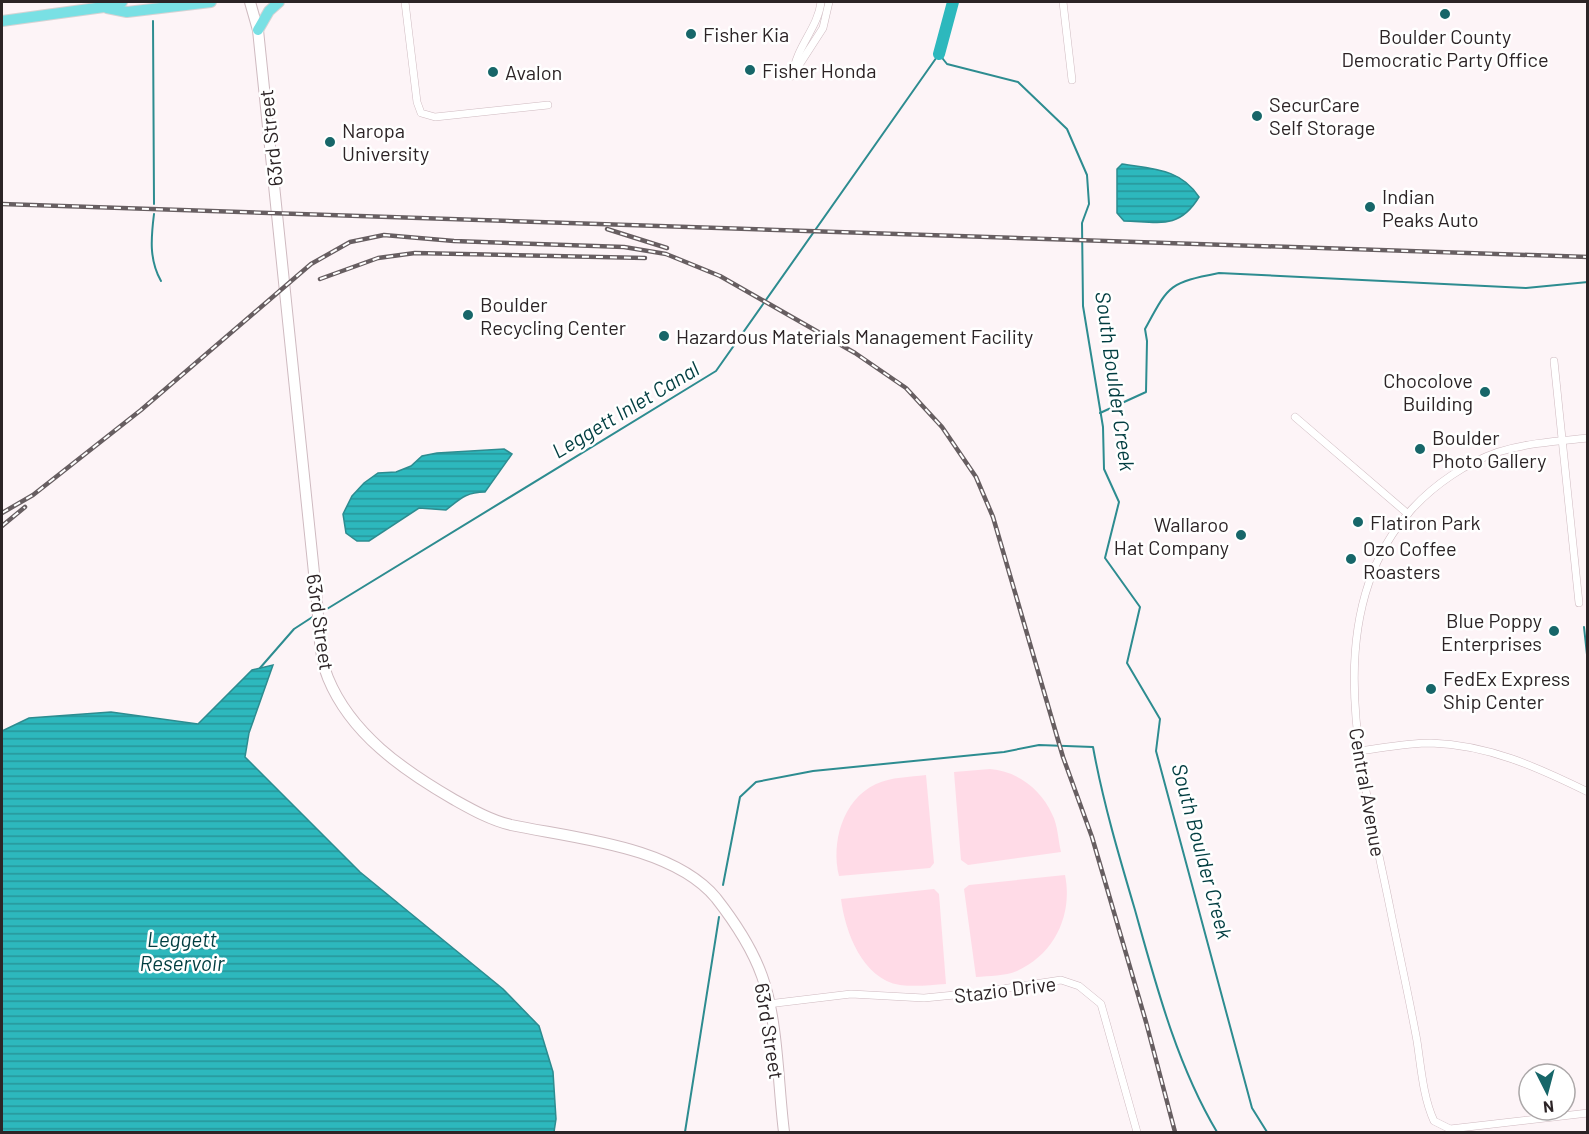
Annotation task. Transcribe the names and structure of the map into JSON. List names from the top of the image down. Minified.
{"streets":{"street":["63rd Street","Central Avenue","Stazio Drive"]},"crossings":[["63rd Street","Stazio Drive"]],"water":["South Boulder Creek","Leggett Inlet Canal","Leggett Reservoir"],"places":["Boulder County Democratic Party Office","Fisher Kia","Fisher Honda","Avalon","SecurCare Self Storage","Naropa University","Indian Peaks Auto","Boulder Recycling Center","Hazardous Materials Management Facility","Chocolove Building","Boulder Photo Gallery","Flatiron Park","Wallaroo Hat Company","Ozo Coffee Roasters","Blue Poppy Enterprises","FedEx Express Ship Center"],"north":"bottom"}
